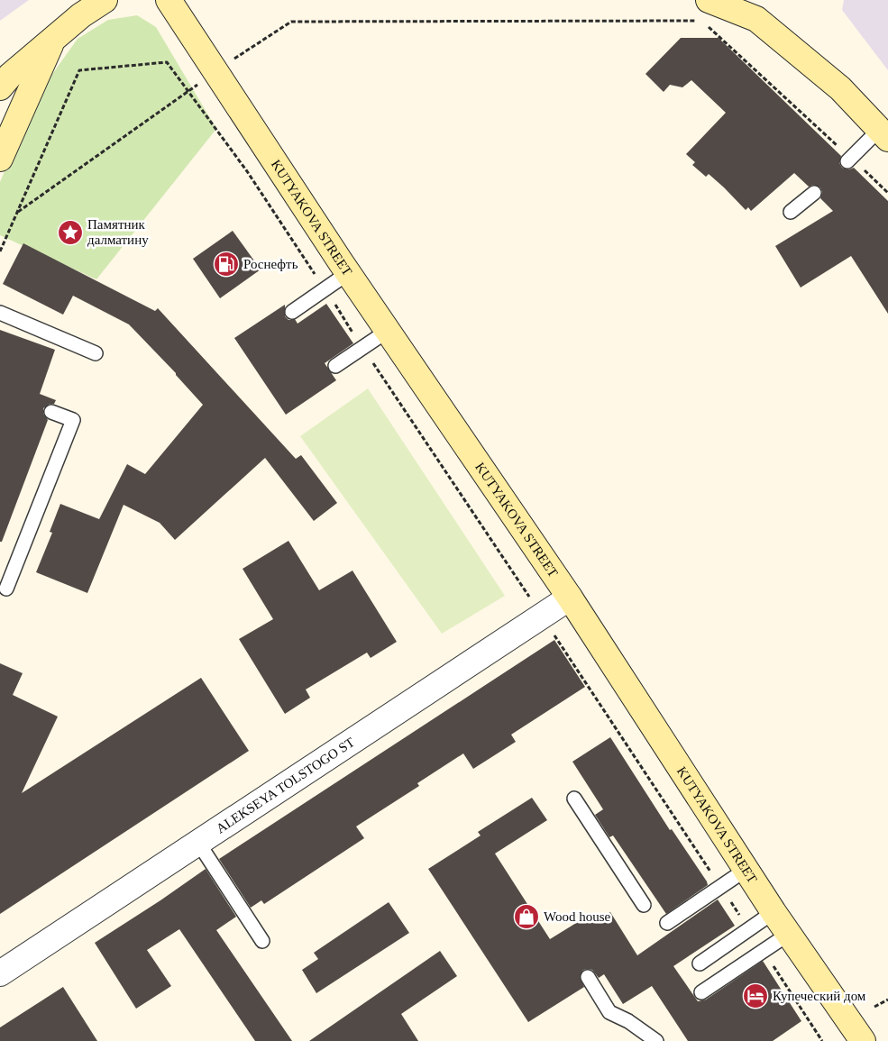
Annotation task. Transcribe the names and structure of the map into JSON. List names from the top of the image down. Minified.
{"streets":{"main road":["KUTYAKOVA STREET"],"street":["ALEKSEYA TOLSTOGO ST"]},"crossings":[["KUTYAKOVA STREET","ALEKSEYA TOLSTOGO ST"]],"places":{"place":["Памятник далматину"],"fuel station":["Роснефть"],"shop":["Wood house"],"hotel":["Купеческий дом"]}}
